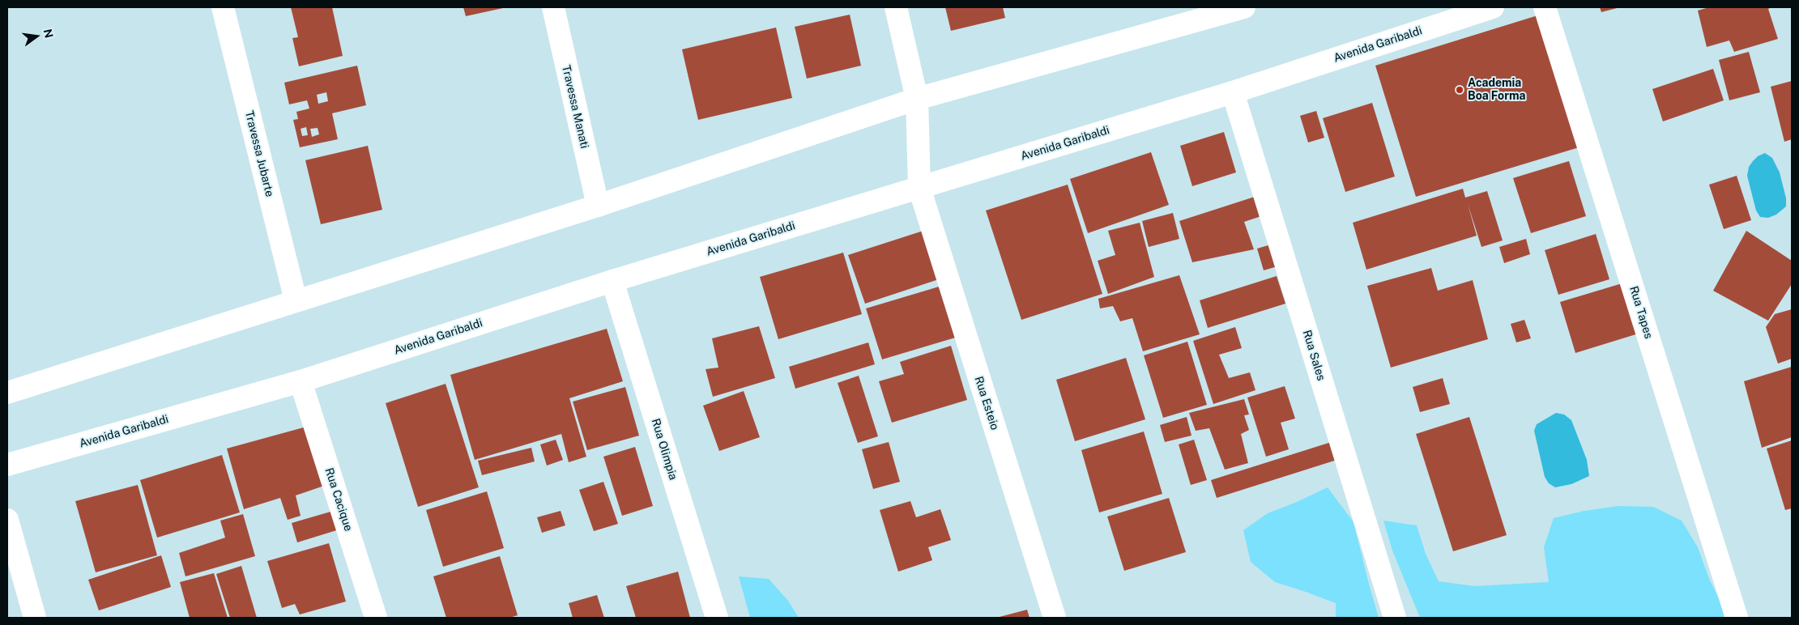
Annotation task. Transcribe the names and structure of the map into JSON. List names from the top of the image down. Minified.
{"streets":{"street":["Avenida Garibaldi","Travessa Manati","Travessa Jubarte","Rua Tapes","Rua Sales","Rua Esteio","Rua Olimpia","Rua Cacique"]},"crossings":[["Avenida Garibaldi","Rua Sales"],["Avenida Garibaldi","Rua Esteio"],["Avenida Garibaldi","Rua Olimpia"],["Avenida Garibaldi","Rua Cacique"]],"places":["Academia Boa Forma"],"north":"right"}
